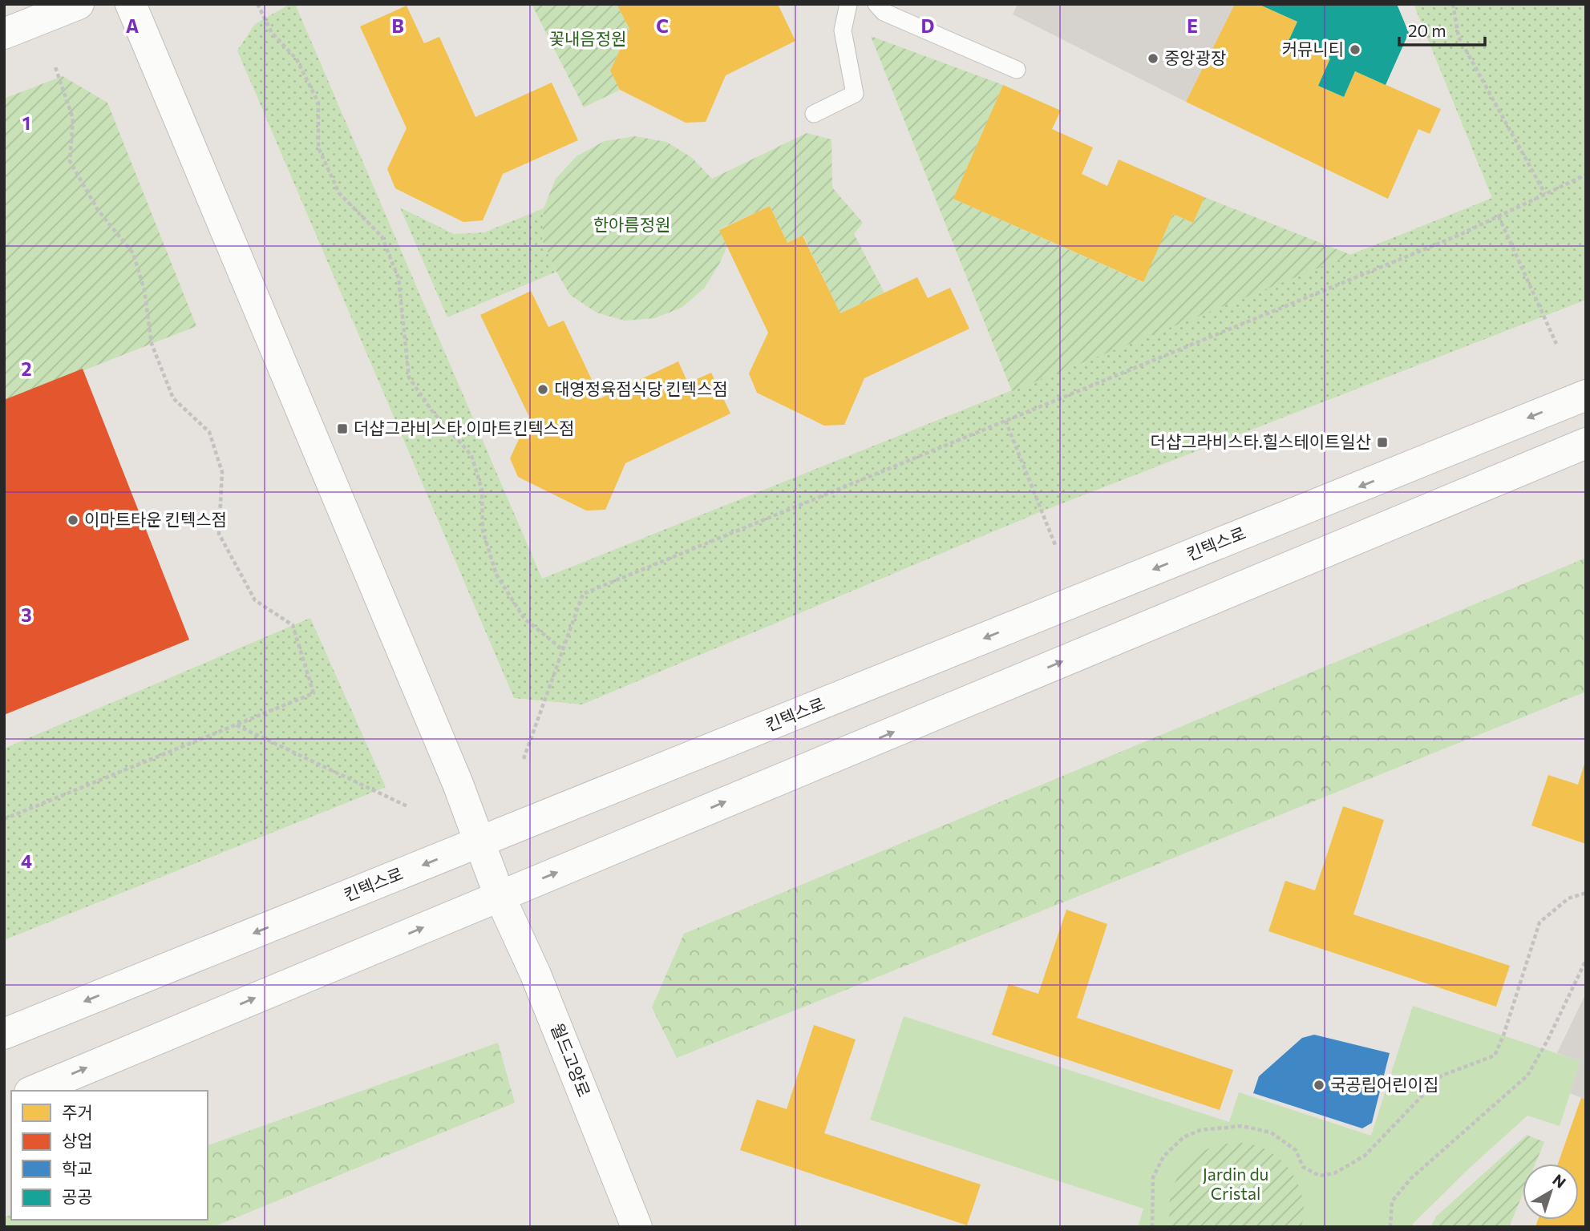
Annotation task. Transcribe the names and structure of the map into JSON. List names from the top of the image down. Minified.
{"streets":{"main road":["킨텍스로","월드고양로"]},"crossings":[["킨텍스로","월드고양로"]],"parks":["꽃내음정원","한아름정원","Jardin du Cristal"],"places":{"other":["커뮤니티","중앙광장","대영정육점식당 킨텍스점","이마트타운 킨텍스점","국공립어린이집"],"transit":["더샵그라비스타.이마트킨텍스점","더샵그라비스타.힐스테이트일산"]},"legend":["주거","상업","학교","공공"],"scale_bar":"20 m","north":"top right","grid":{"columns":["A","B","C","D","E"],"rows":["1","2","3","4"]}}
